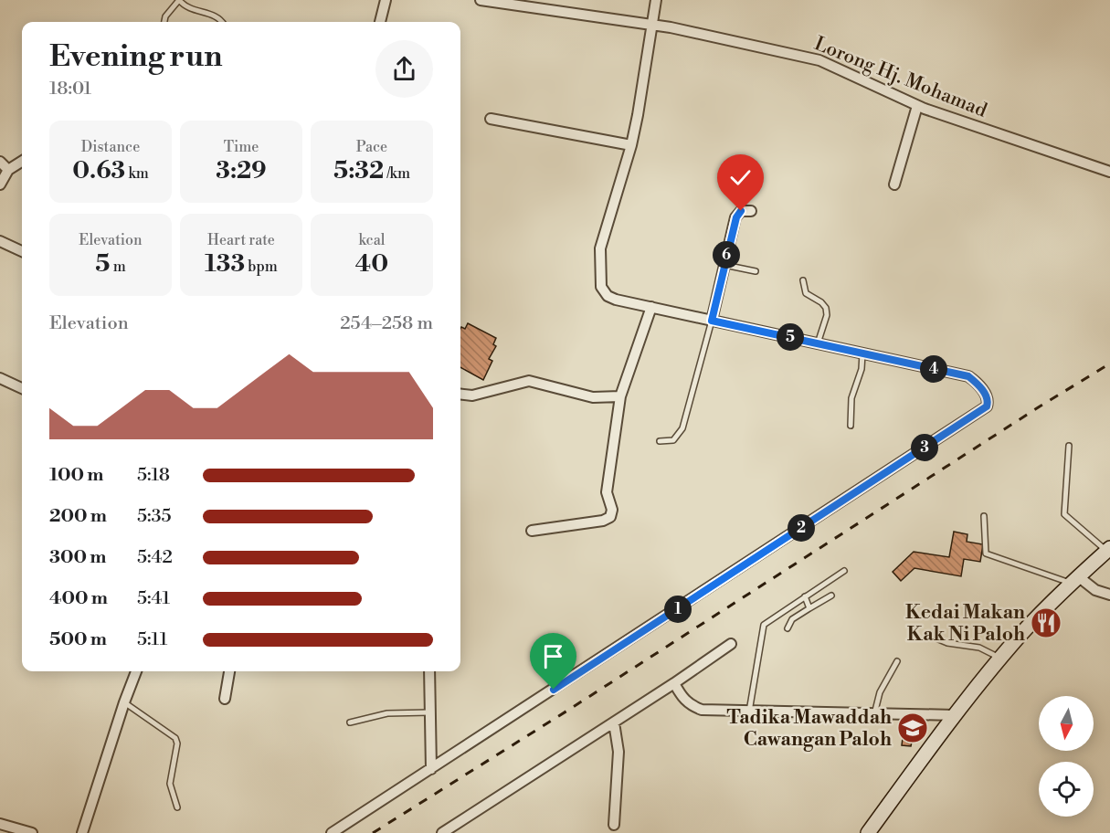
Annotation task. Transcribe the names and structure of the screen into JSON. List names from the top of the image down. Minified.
{"streets":{"street":["Lorong Hj. Mohamad"]},"places":{"restaurant":["Kedai Makan Kak Ni Paloh"],"school or university":["Tadika Mawaddah Cawangan Paloh"]},"north":"bottom","page":{"heading":["Evening run","18:01"],"stats":[["Distance","0.63 km"],["Time","3:29"],["Pace","5:32 /km"],["Elevation","5 m"],["Heart rate","133 bpm"],["kcal","40"]],"pins":["6","5","4","3","2","1"],"chart":["Elevation","254–258 m"],"list":[{"name":"100 m","note":"5:18"},{"name":"200 m","note":"5:35"},{"name":"300 m","note":"5:42"},{"name":"400 m","note":"5:41"},{"name":"500 m","note":"5:11"}]}}
